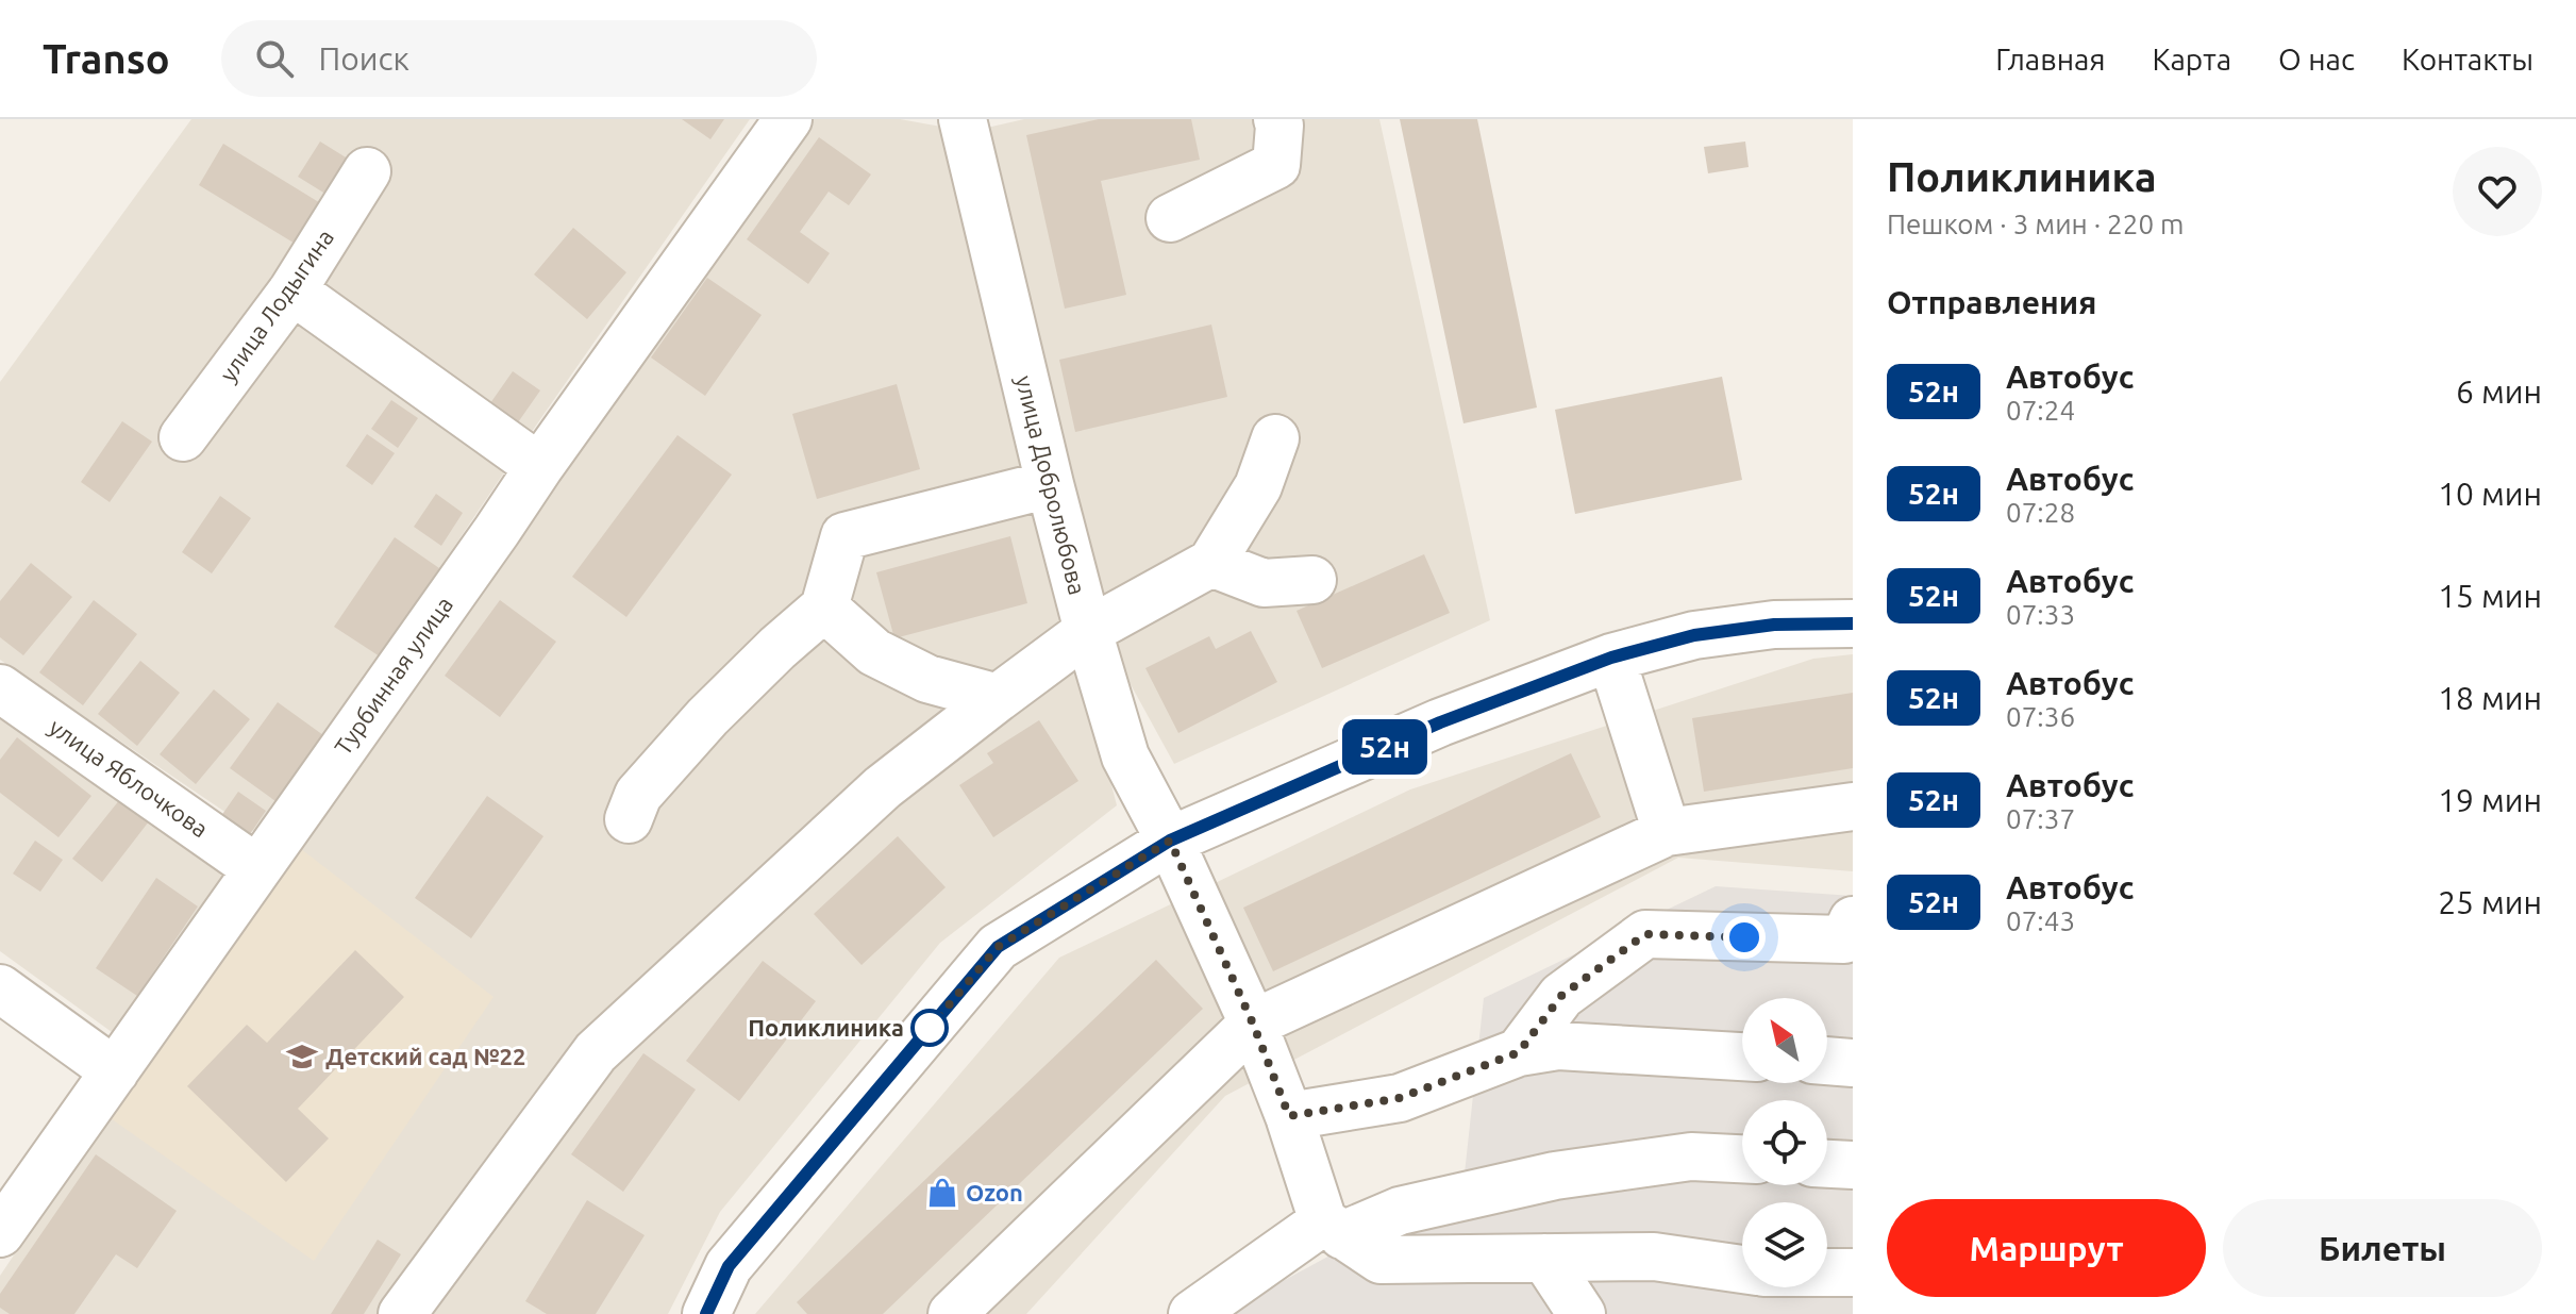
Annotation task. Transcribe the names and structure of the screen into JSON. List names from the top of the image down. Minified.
{"streets":{"street":["улица Лодыгина","улица Добролюбова","Турбинная улица","улица Яблочкова"]},"crossings":[["Турбинная улица","улица Яблочкова"]],"places":{"other":["Поликлиника"],"school or university":["Детский сад №22"],"shop":["Ozon"]},"lines":["bus line 52н"],"north":"top left","page":{"header":"Transo","search":"Поиск","nav":["Главная","Карта","О нас","Контакты"],"on_map":"52н","heading":[["Поликлиника","Пешком · 3 мин · 220 m"],"Отправления"],"list":[{"mark":"52н","name":"Автобус","note":"07:24","value":"6 мин"},{"mark":"52н","name":"Автобус","note":"07:28","value":"10 мин"},{"mark":"52н","name":"Автобус","note":"07:33","value":"15 мин"},{"mark":"52н","name":"Автобус","note":"07:36","value":"18 мин"},{"mark":"52н","name":"Автобус","note":"07:37","value":"19 мин"},{"mark":"52н","name":"Автобус","note":"07:43","value":"25 мин"}],"buttons":["Маршрут","Билеты"]}}
